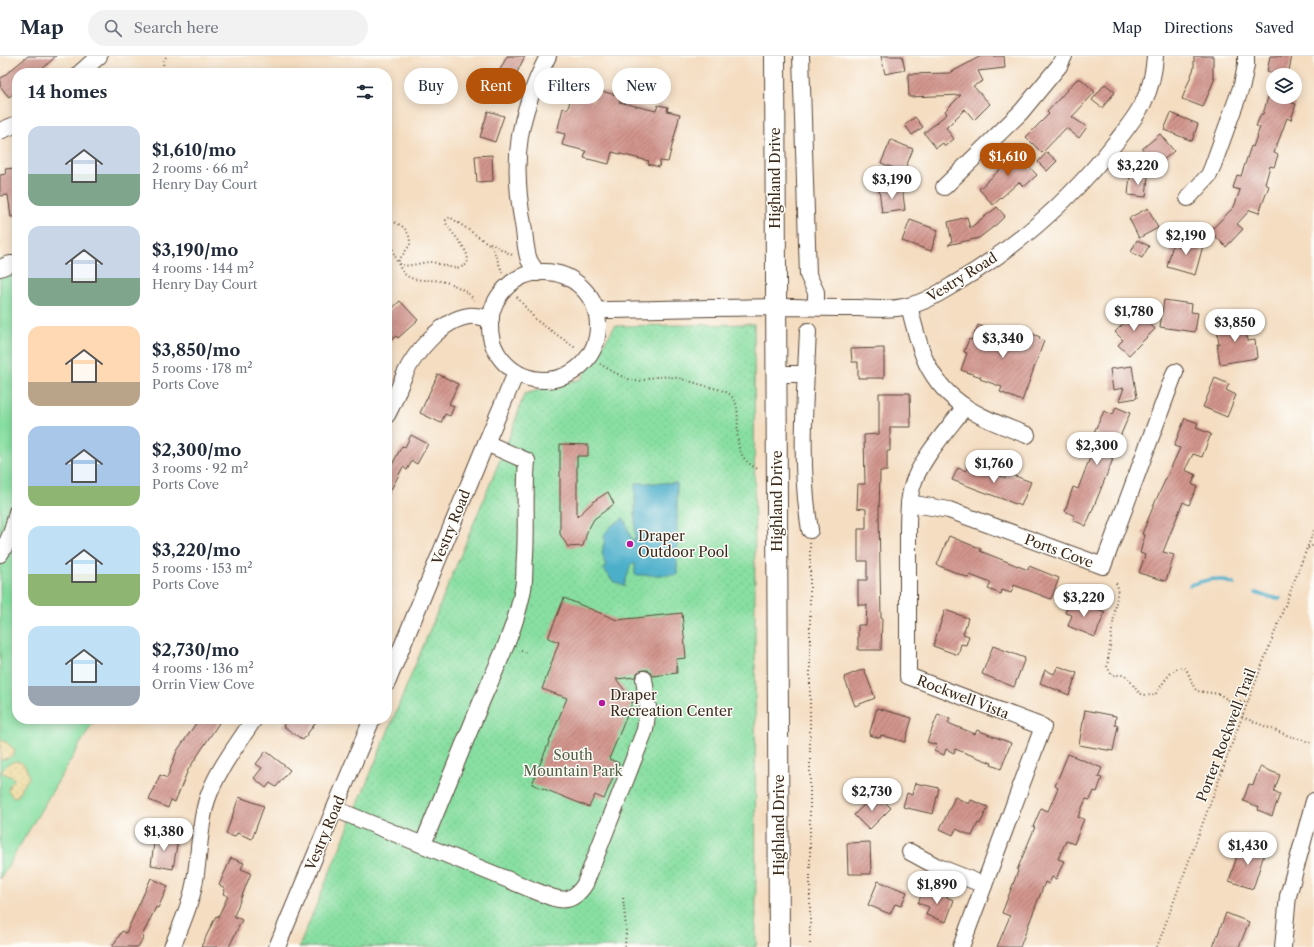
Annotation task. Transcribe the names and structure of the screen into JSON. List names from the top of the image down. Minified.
{"streets":{"main road":["Highland Drive"],"street":["Vestry Road","Ports Cove","Rockwell Vista"],"path":["Porter Rockwell Trail"]},"crossings":[["Highland Drive","Vestry Road"],["Ports Cove","Rockwell Vista"]],"parks":["South Mountain Park"],"places":["Draper Outdoor Pool","Draper Recreation Center"],"page":{"header":"Map","search":"Search here","nav":["Map","Directions","Saved"],"chip":["Buy","Rent","Filters","New"],"heading":"14 homes","list":[{"name":"$1,610/mo","note":"2 rooms · 66 m² · Henry Day Court"},{"name":"$3,190/mo","note":"4 rooms · 144 m² · Henry Day Court"},{"name":"$3,850/mo","note":"5 rooms · 178 m² · Ports Cove"},{"name":"$2,300/mo","note":"3 rooms · 92 m² · Ports Cove"},{"name":"$3,220/mo","note":"5 rooms · 153 m² · Ports Cove"},{"name":"$2,730/mo","note":"4 rooms · 136 m² · Orrin View Cove"}],"price":["$1,610","$3,220","$3,190","$2,190","$1,780","$3,850","$3,340","$2,300","$1,760","$3,220","$2,730","$1,380","$1,430","$1,890"]}}
